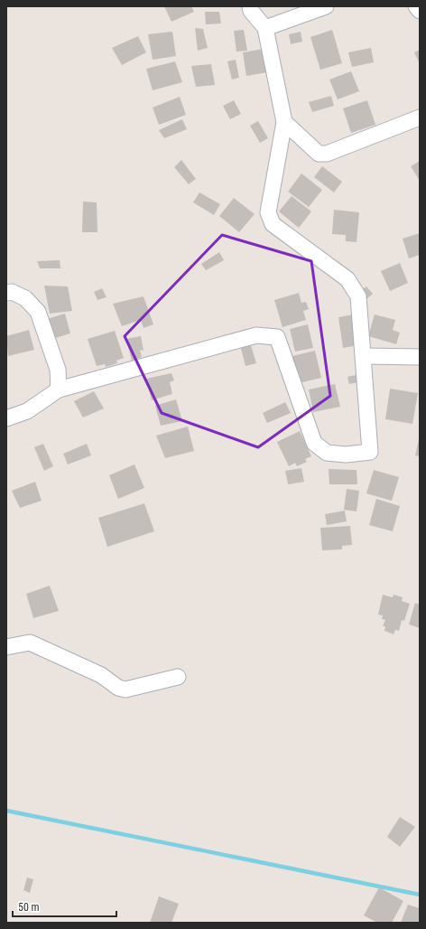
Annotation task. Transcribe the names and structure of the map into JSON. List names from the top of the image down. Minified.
{"scale_bar":"50 m"}
